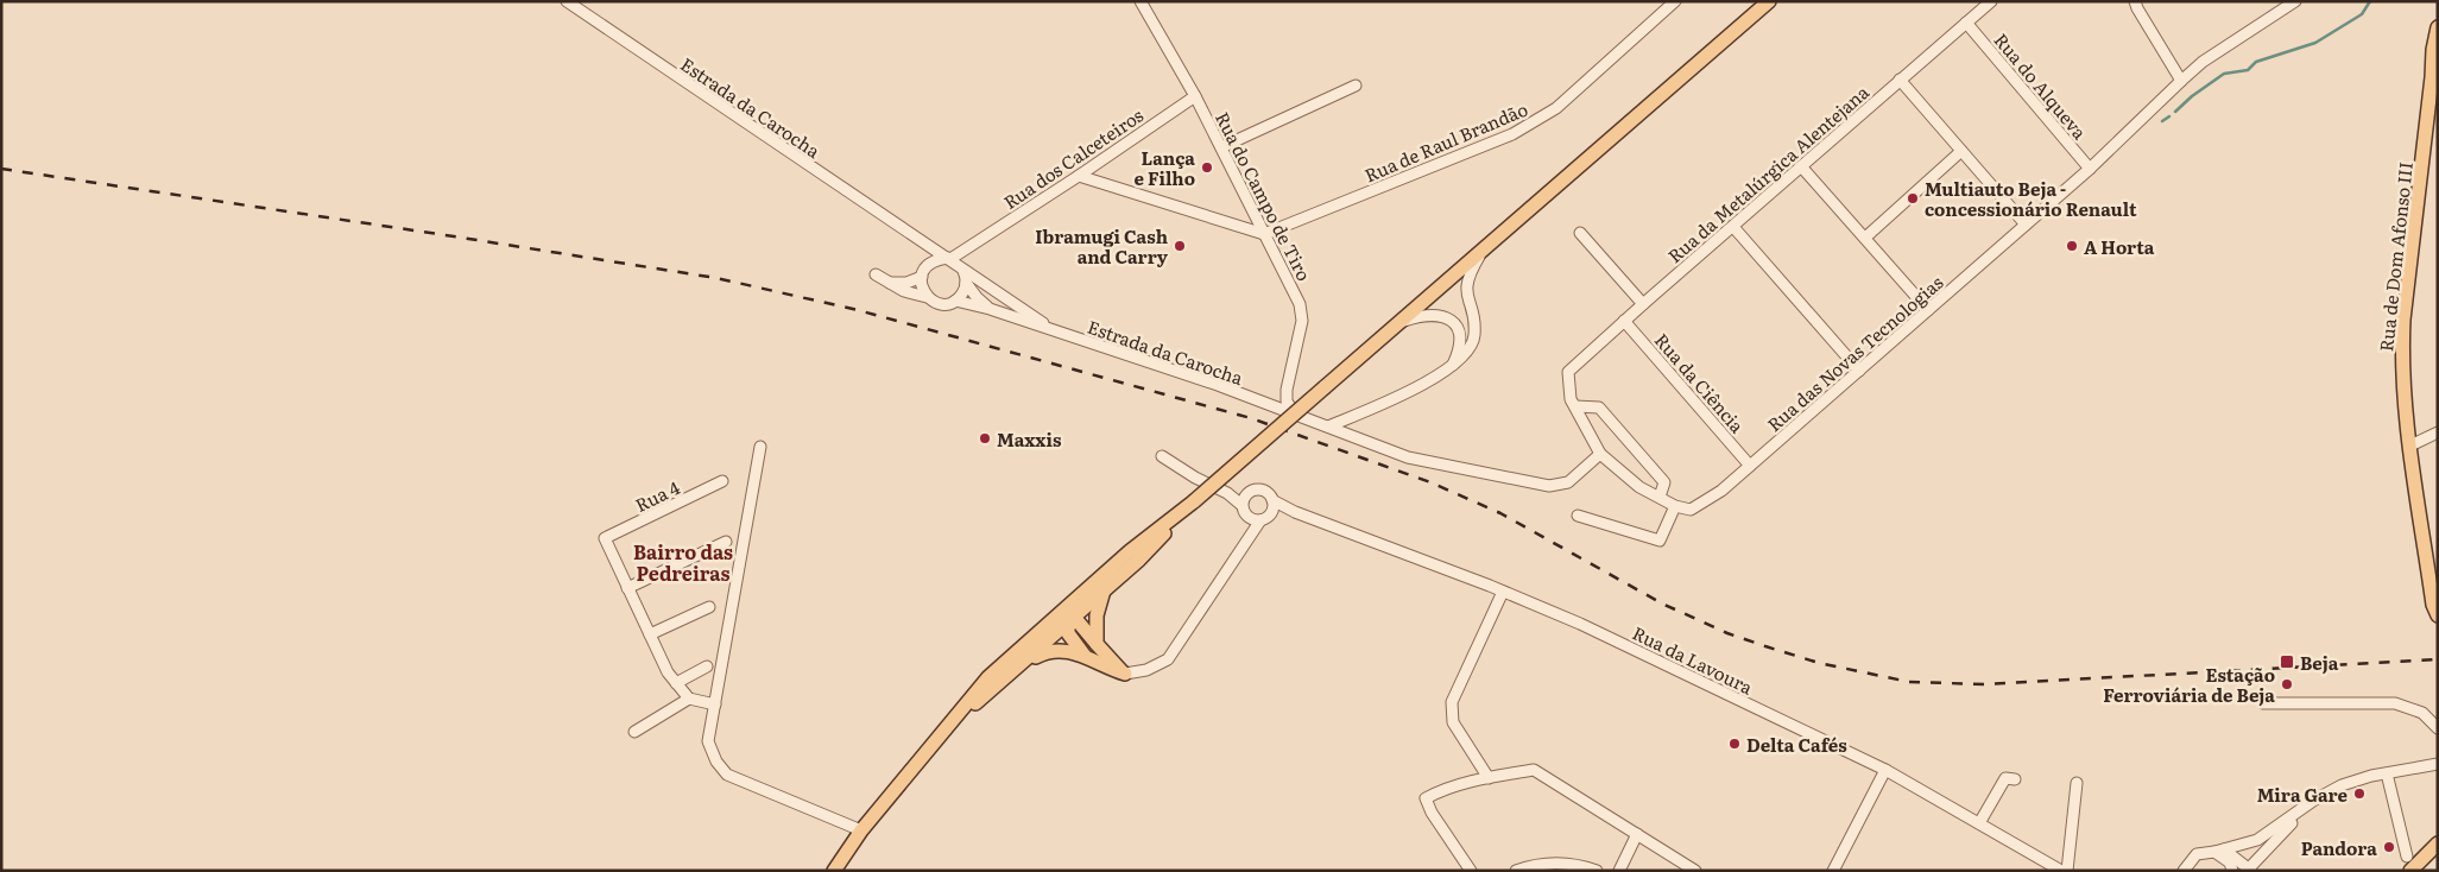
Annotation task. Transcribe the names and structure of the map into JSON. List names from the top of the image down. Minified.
{"streets":{"main road":["Rua de Dom Afonso III"],"street":["Rua do Alqueva","Estrada da Carocha","Rua de Raul Brandão","Rua dos Calceteiros","Rua da Metalúrgica Alentejana","Rua do Campo de Tiro","Rua das Novas Tecnologias","Rua da Ciência","Rua 4","Rua da Lavoura"]},"crossings":[["Rua do Alqueva","Rua da Metalúrgica Alentejana"],["Rua do Alqueva","Rua das Novas Tecnologias"],["Estrada da Carocha","Rua dos Calceteiros"],["Estrada da Carocha","Rua do Campo de Tiro"],["Rua de Raul Brandão","Rua do Campo de Tiro"],["Rua dos Calceteiros","Rua do Campo de Tiro"],["Rua da Metalúrgica Alentejana","Rua da Ciência"],["Rua das Novas Tecnologias","Rua da Ciência"]],"districts":["Bairro das Pedreiras"],"places":{"other":["Lança e Filho","Multiauto Beja - concessionário Renault","Ibramugi Cash and Carry","A Horta","Maxxis","Estação Ferroviária de Beja","Delta Cafés","Mira Gare","Pandora"],"transit":["Beja"]}}
